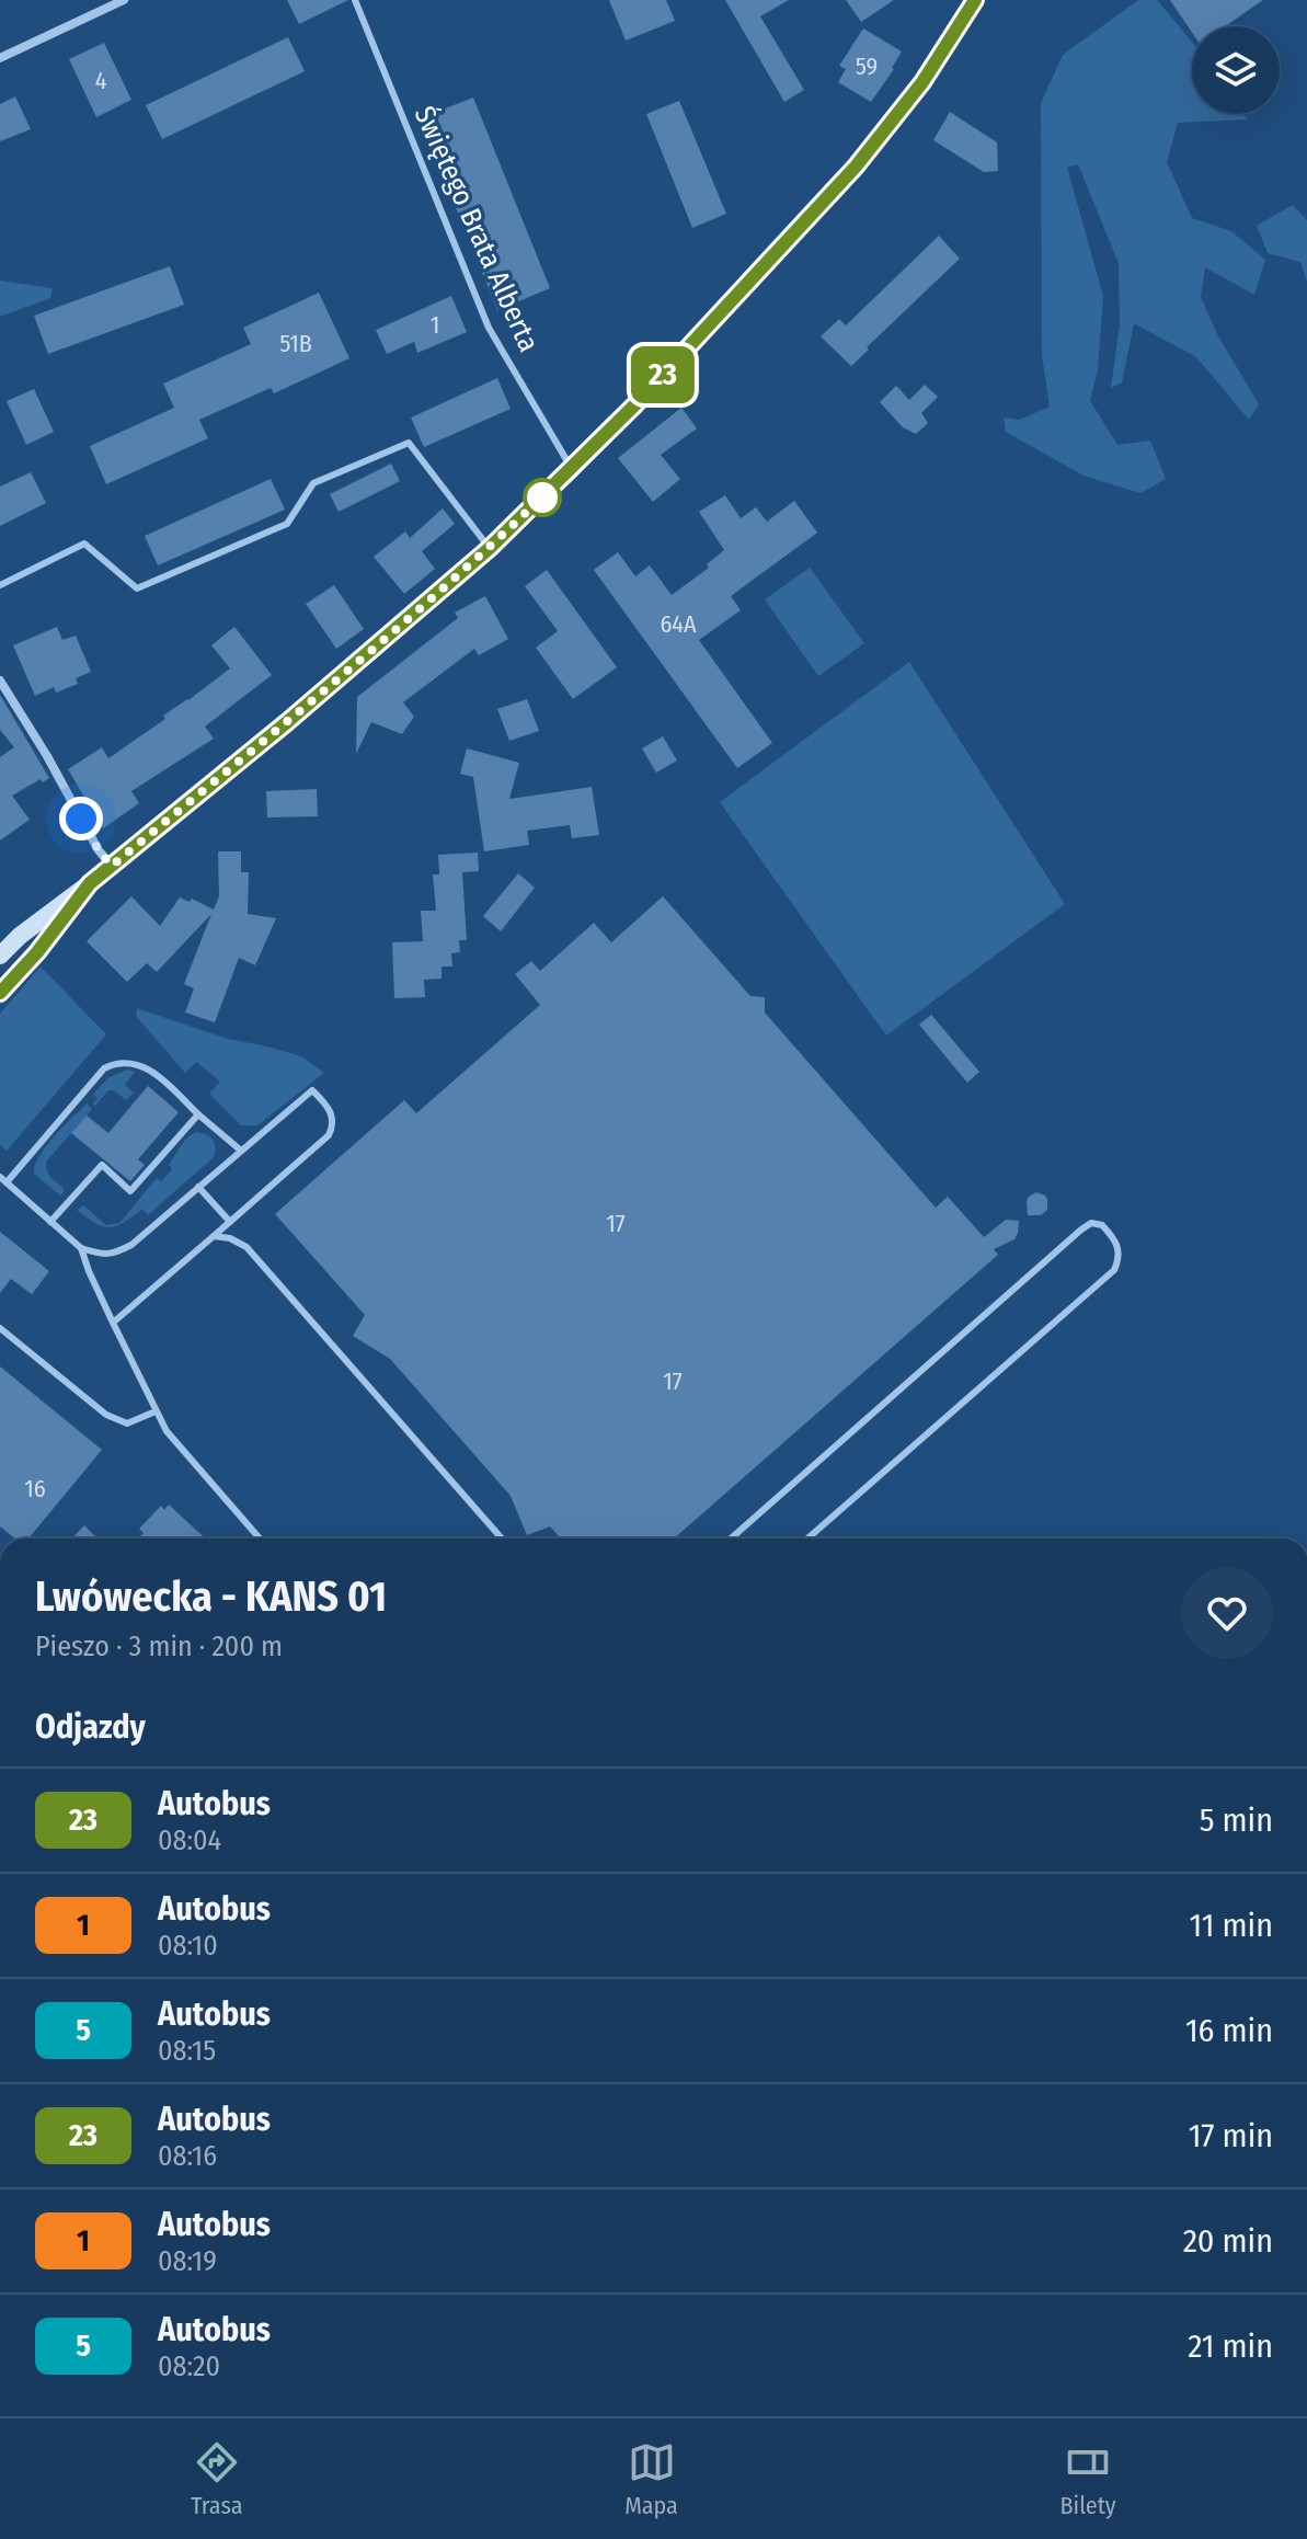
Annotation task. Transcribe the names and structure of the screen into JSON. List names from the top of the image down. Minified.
{"streets":{"lane":["Świętego Brata Alberta"]},"lines":["bus line 23"],"house_numbers":["59","4","1","51B","64A","17","17","16"],"page":{"on_map":"23","heading":[["Lwówecka - KANS 01","Pieszo · 3 min · 200 m"],"Odjazdy"],"list":[{"mark":"23","name":"Autobus","note":"08:04","value":"5 min"},{"mark":"1","name":"Autobus","note":"08:10","value":"11 min"},{"mark":"5","name":"Autobus","note":"08:15","value":"16 min"},{"mark":"23","name":"Autobus","note":"08:16","value":"17 min"},{"mark":"1","name":"Autobus","note":"08:19","value":"20 min"},{"mark":"5","name":"Autobus","note":"08:20","value":"21 min"}],"tabs":["Trasa","Mapa","Bilety"]}}
